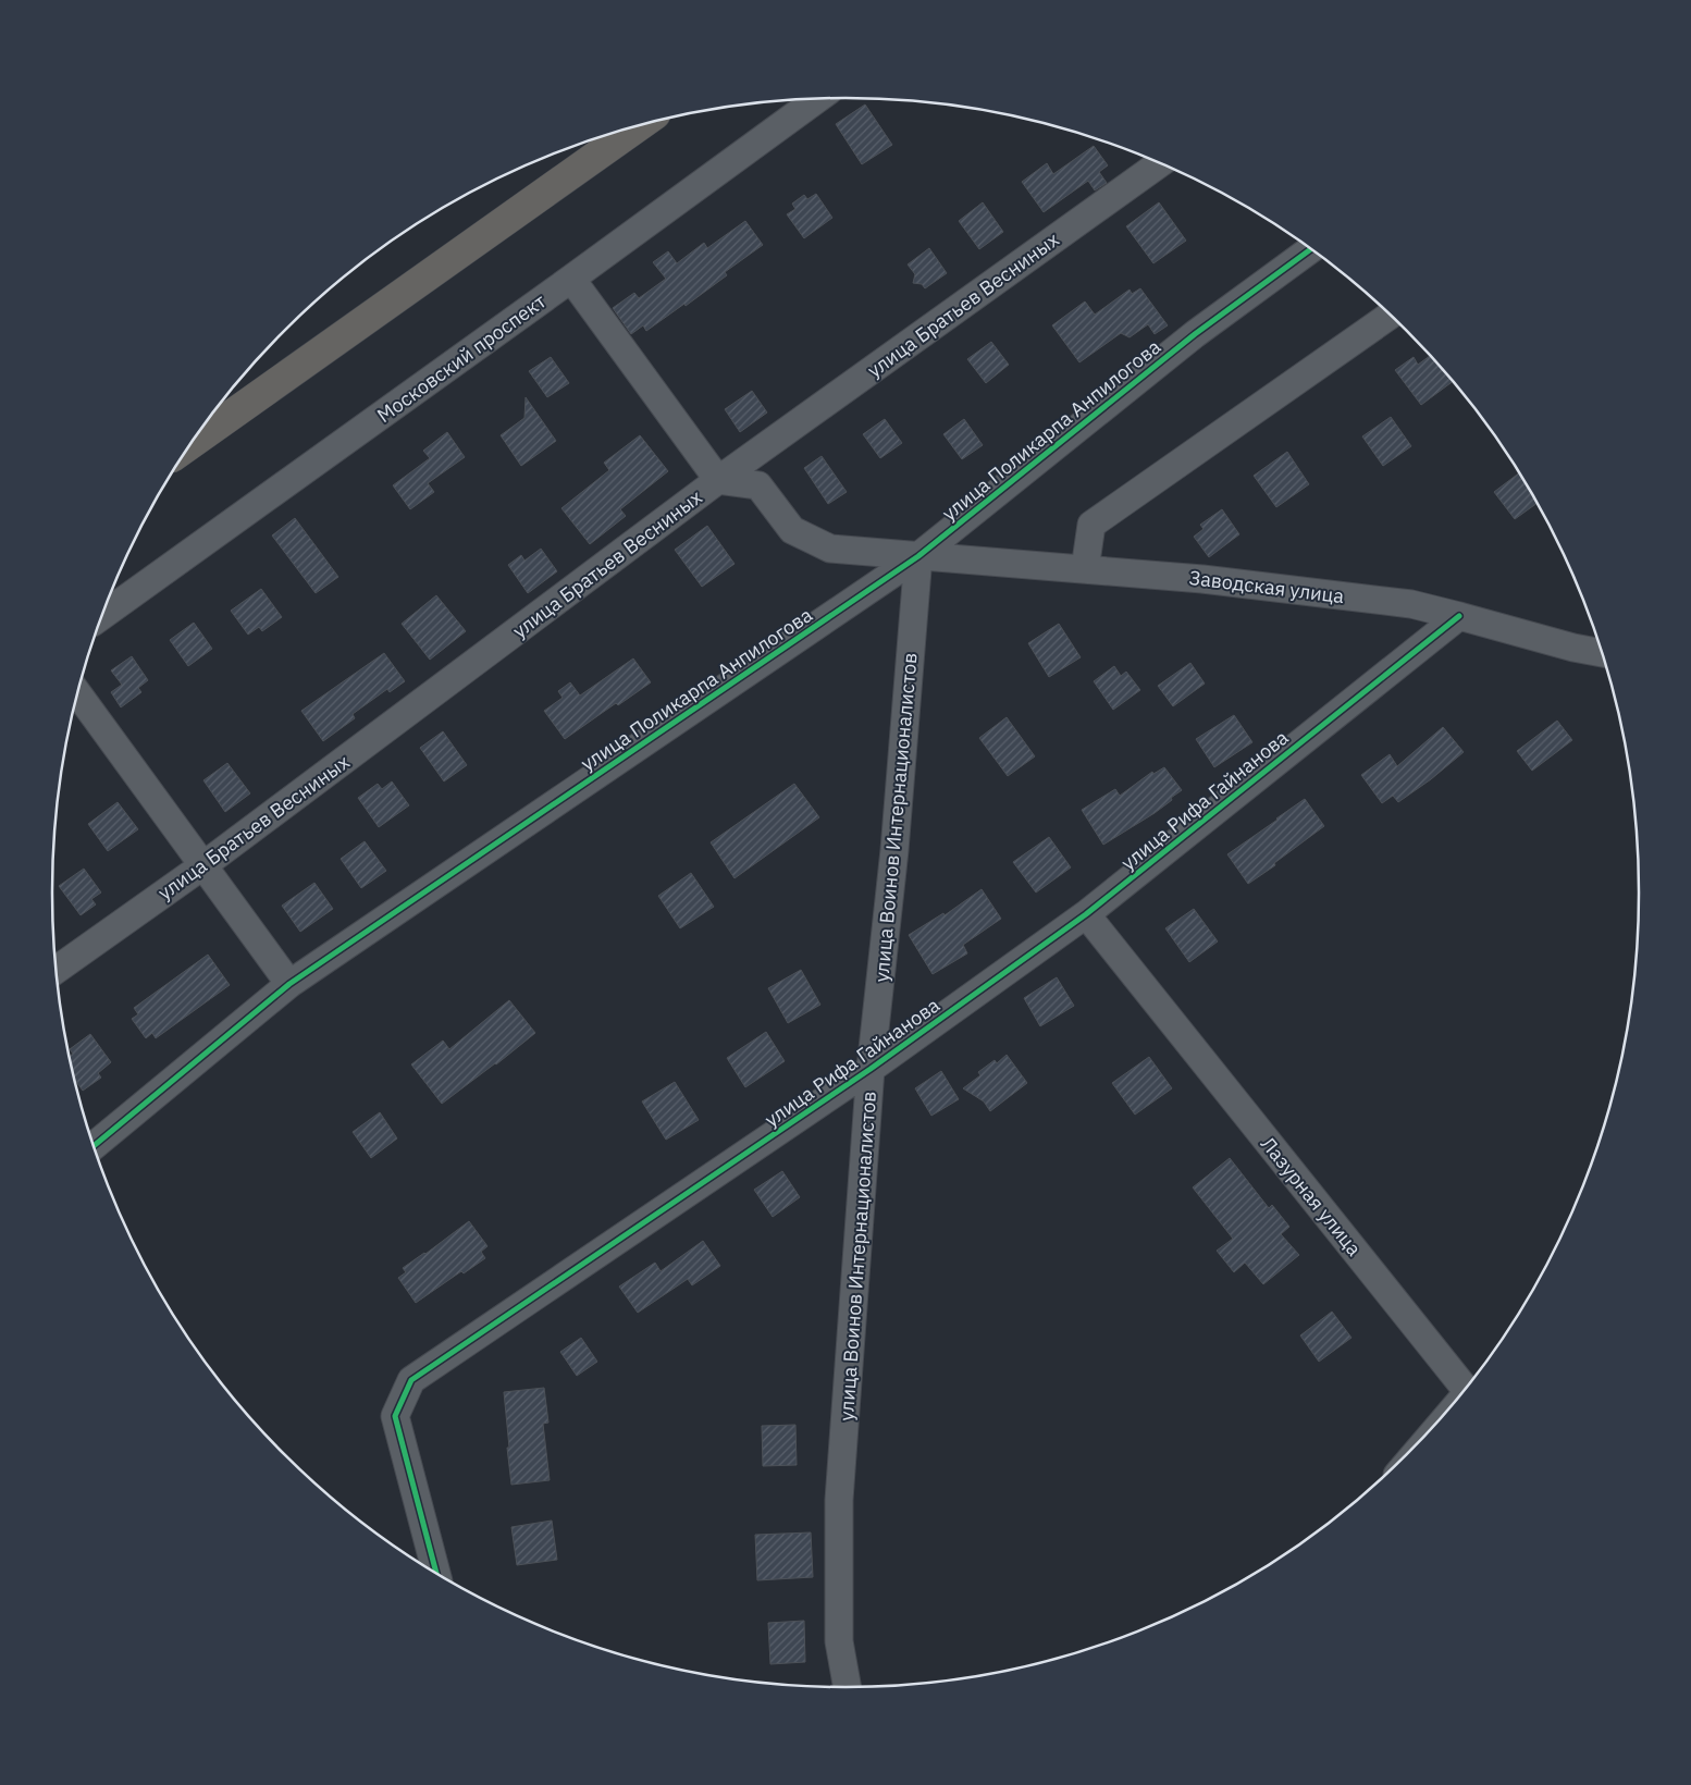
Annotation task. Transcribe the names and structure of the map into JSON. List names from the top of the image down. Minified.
{"streets":{"street":["улица Братьев Весниных","Московский проспект","улица Поликарпа Анпилогова","Заводская улица","улица Рифа Гайнанова","улица Воинов Интернационалистов","Лазурная улица"]},"crossings":[["улица Братьев Весниных","Заводская улица"],["улица Поликарпа Анпилогова","Заводская улица"],["улица Поликарпа Анпилогова","улица Воинов Интернационалистов"],["Заводская улица","улица Рифа Гайнанова"],["Заводская улица","улица Воинов Интернационалистов"],["улица Рифа Гайнанова","улица Воинов Интернационалистов"],["улица Рифа Гайнанова","Лазурная улица"]]}
